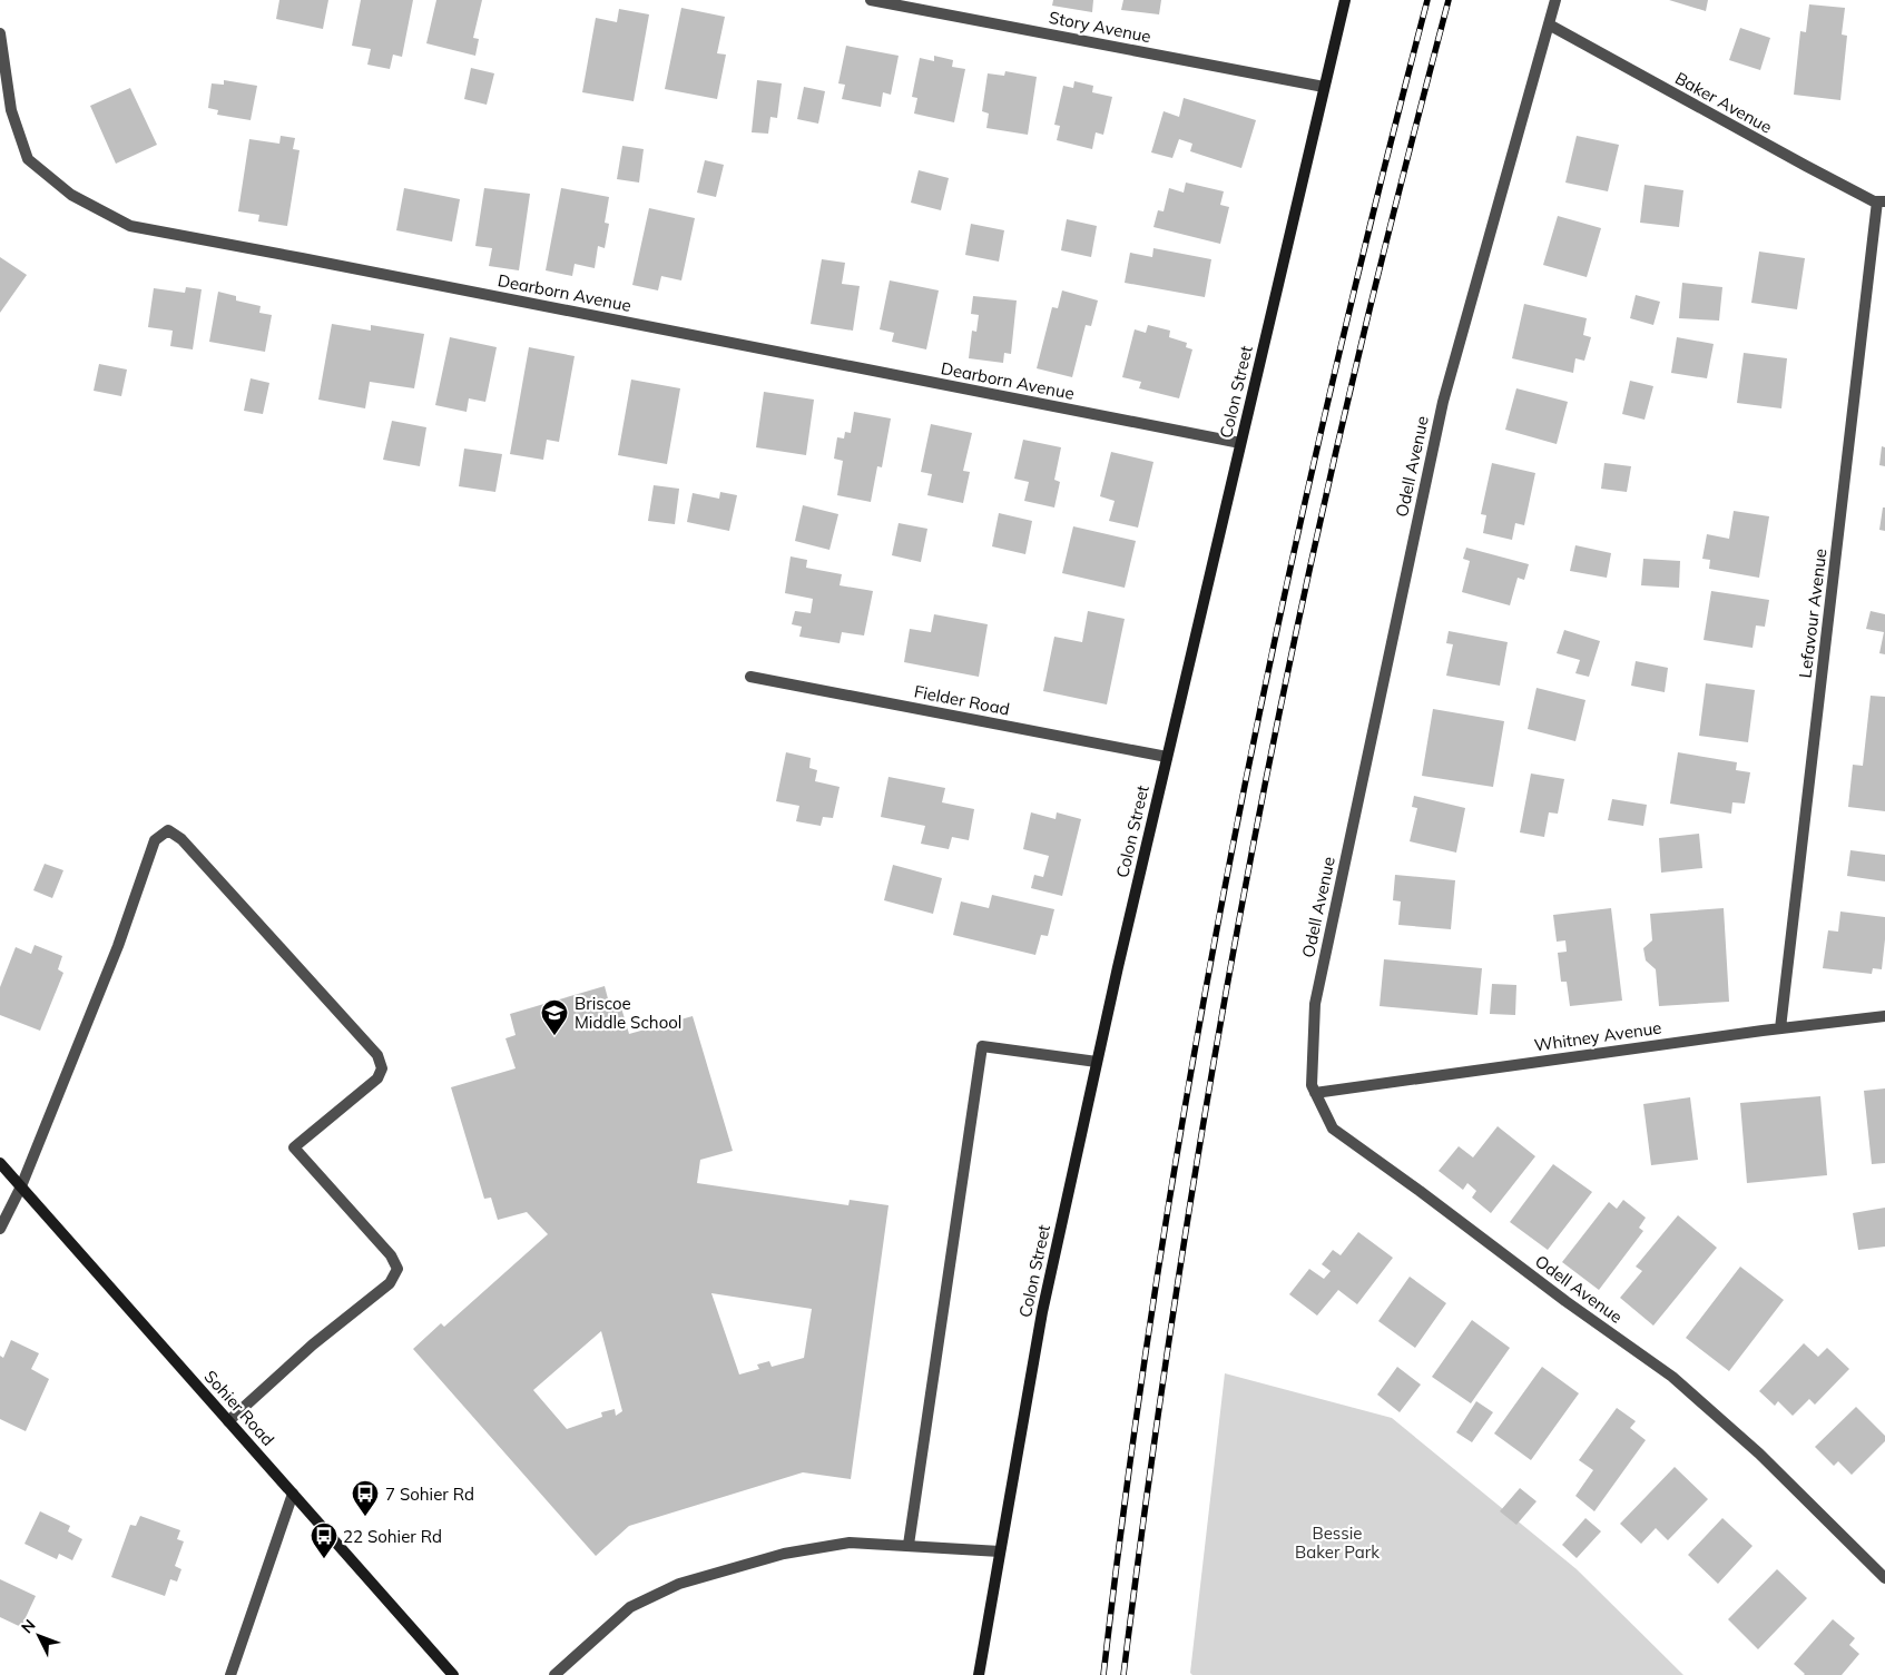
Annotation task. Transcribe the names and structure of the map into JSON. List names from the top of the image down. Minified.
{"streets":{"main road":["Colon Street","Sohier Road"],"street":["Story Avenue","Baker Avenue","Dearborn Avenue","Odell Avenue","Lefavour Avenue","Fielder Road","Whitney Avenue"]},"crossings":[["Story Avenue","Colon Street"],["Baker Avenue","Odell Avenue"],["Baker Avenue","Lefavour Avenue"],["Dearborn Avenue","Colon Street"],["Colon Street","Fielder Road"],["Odell Avenue","Whitney Avenue"],["Lefavour Avenue","Whitney Avenue"]],"parks":["Bessie Baker Park"],"places":{"school or university":["Briscoe Middle School"],"bus stop":["7 Sohier Rd","22 Sohier Rd"]},"north":"top left"}
